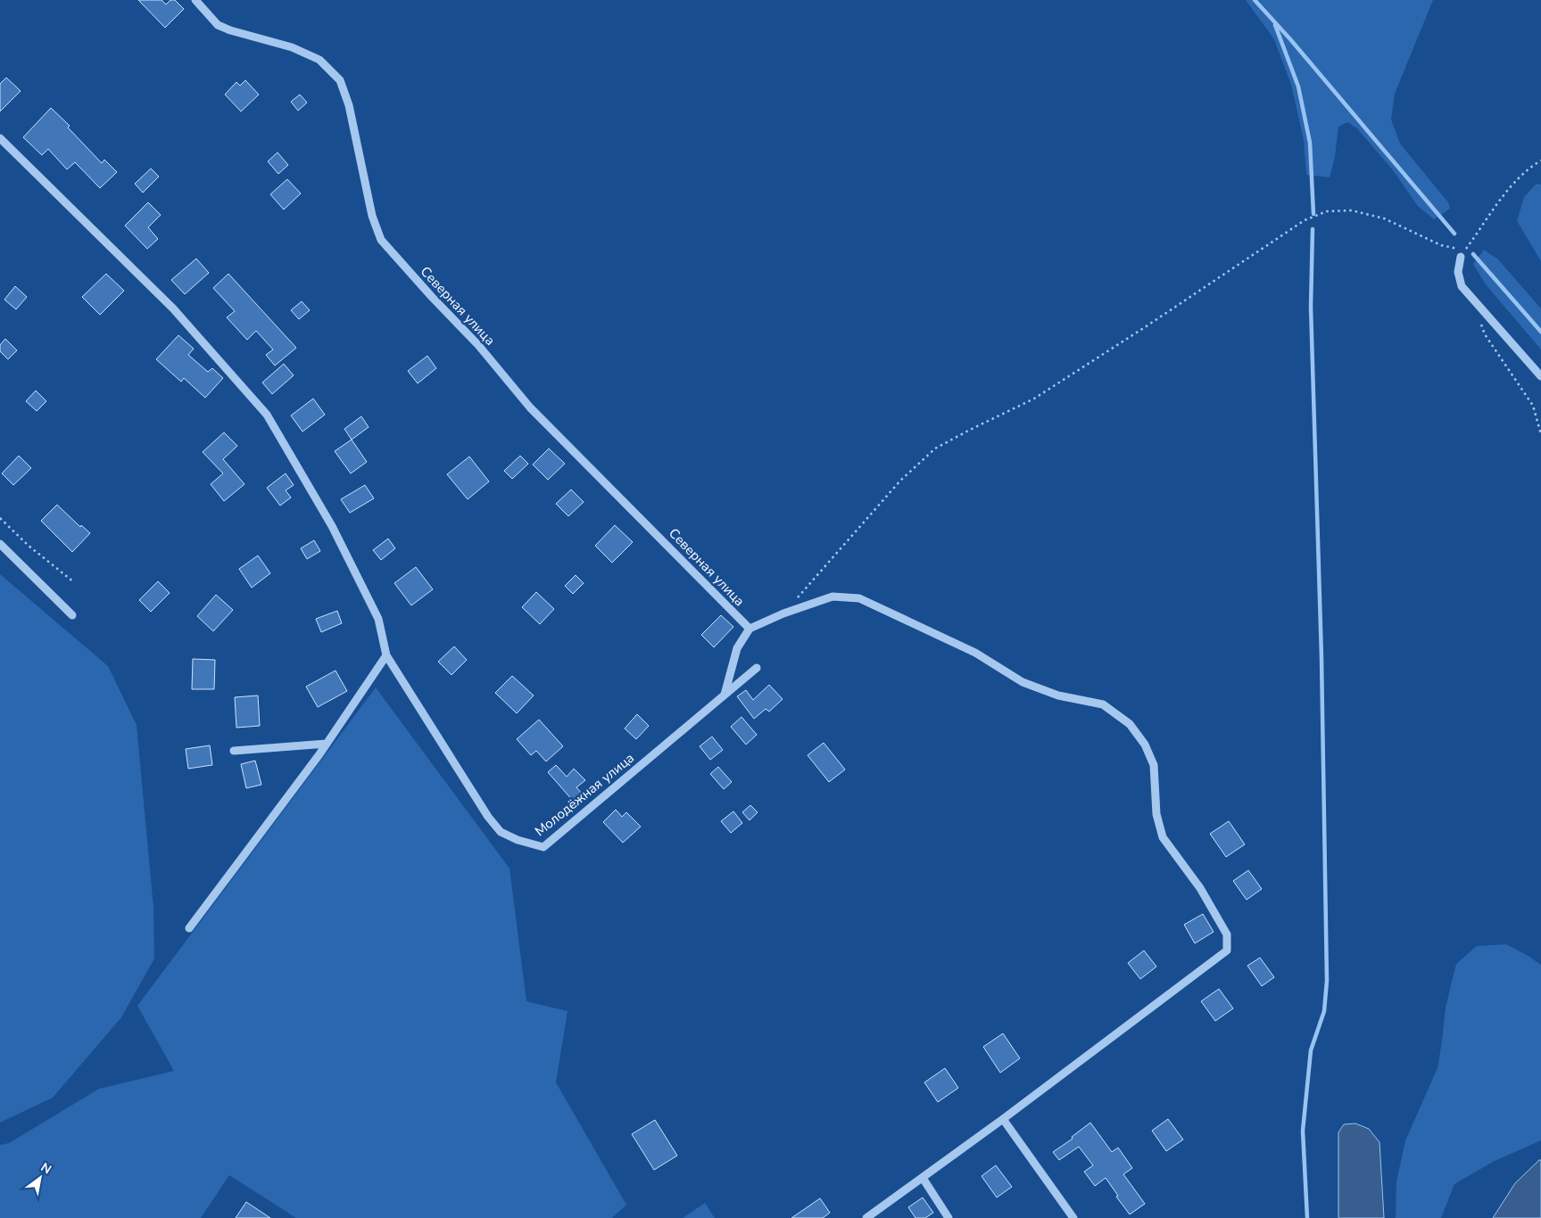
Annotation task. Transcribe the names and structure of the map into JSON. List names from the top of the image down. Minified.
{"streets":{"street":["Северная улица","Молодёжная улица"]},"north":"top right"}
